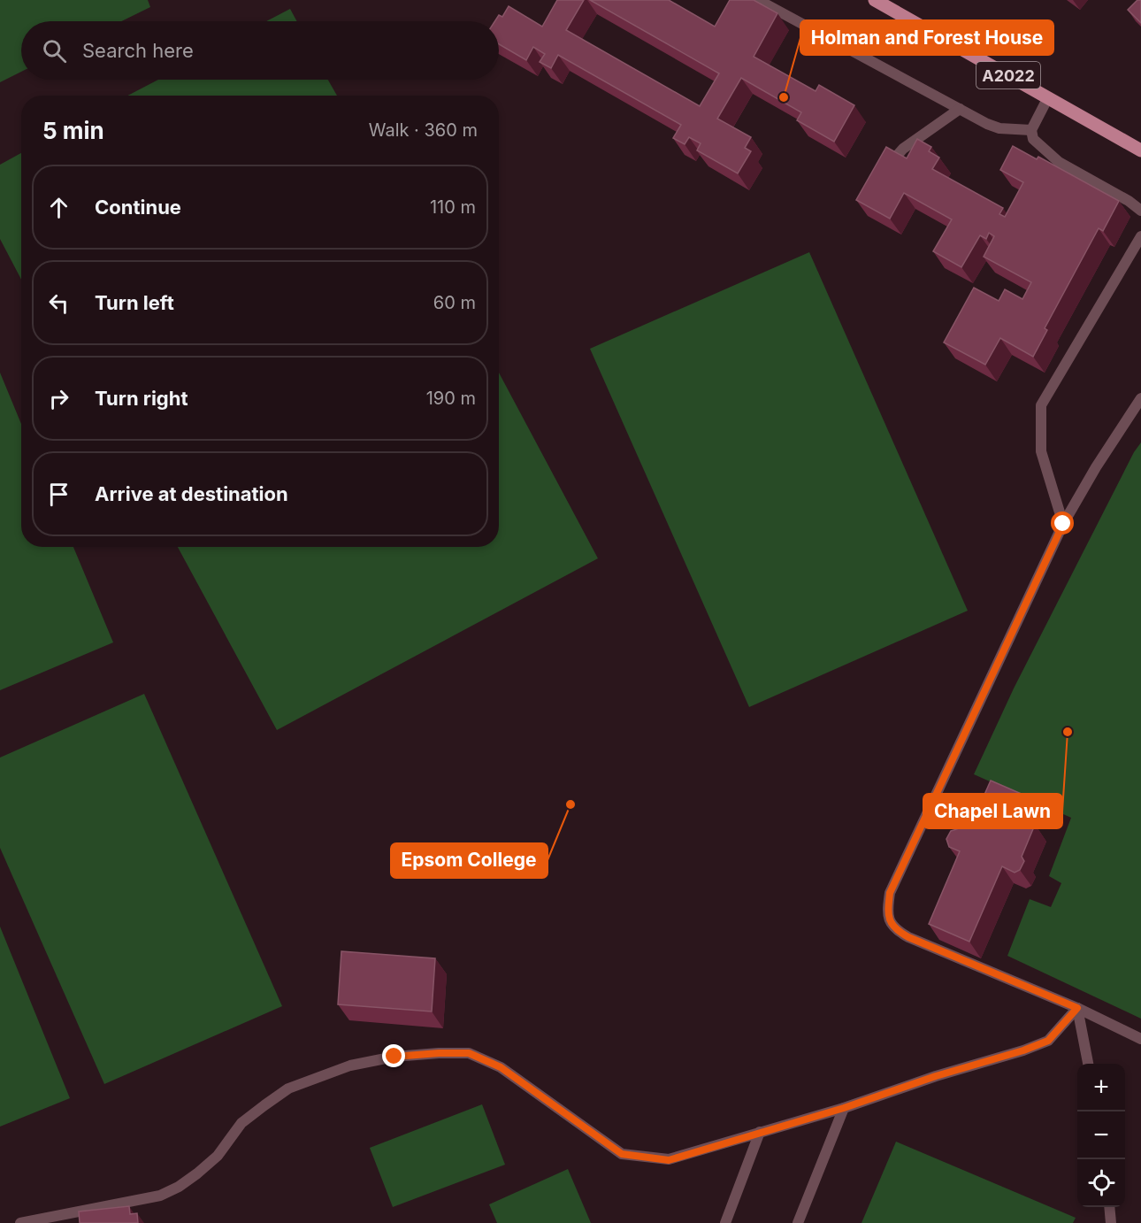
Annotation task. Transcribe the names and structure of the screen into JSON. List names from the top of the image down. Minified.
{"streets":{"main road":["A2022"]},"places":["Holman and Forest House","Chapel Lawn","Epsom College"],"page":{"search":"Search here","heading":["5 min","Walk · 360 m"],"list":[["Continue","110 m"],["Turn left","60 m"],["Turn right","190 m"],"Arrive at destination"],"map_buttons":["+","−"]}}
